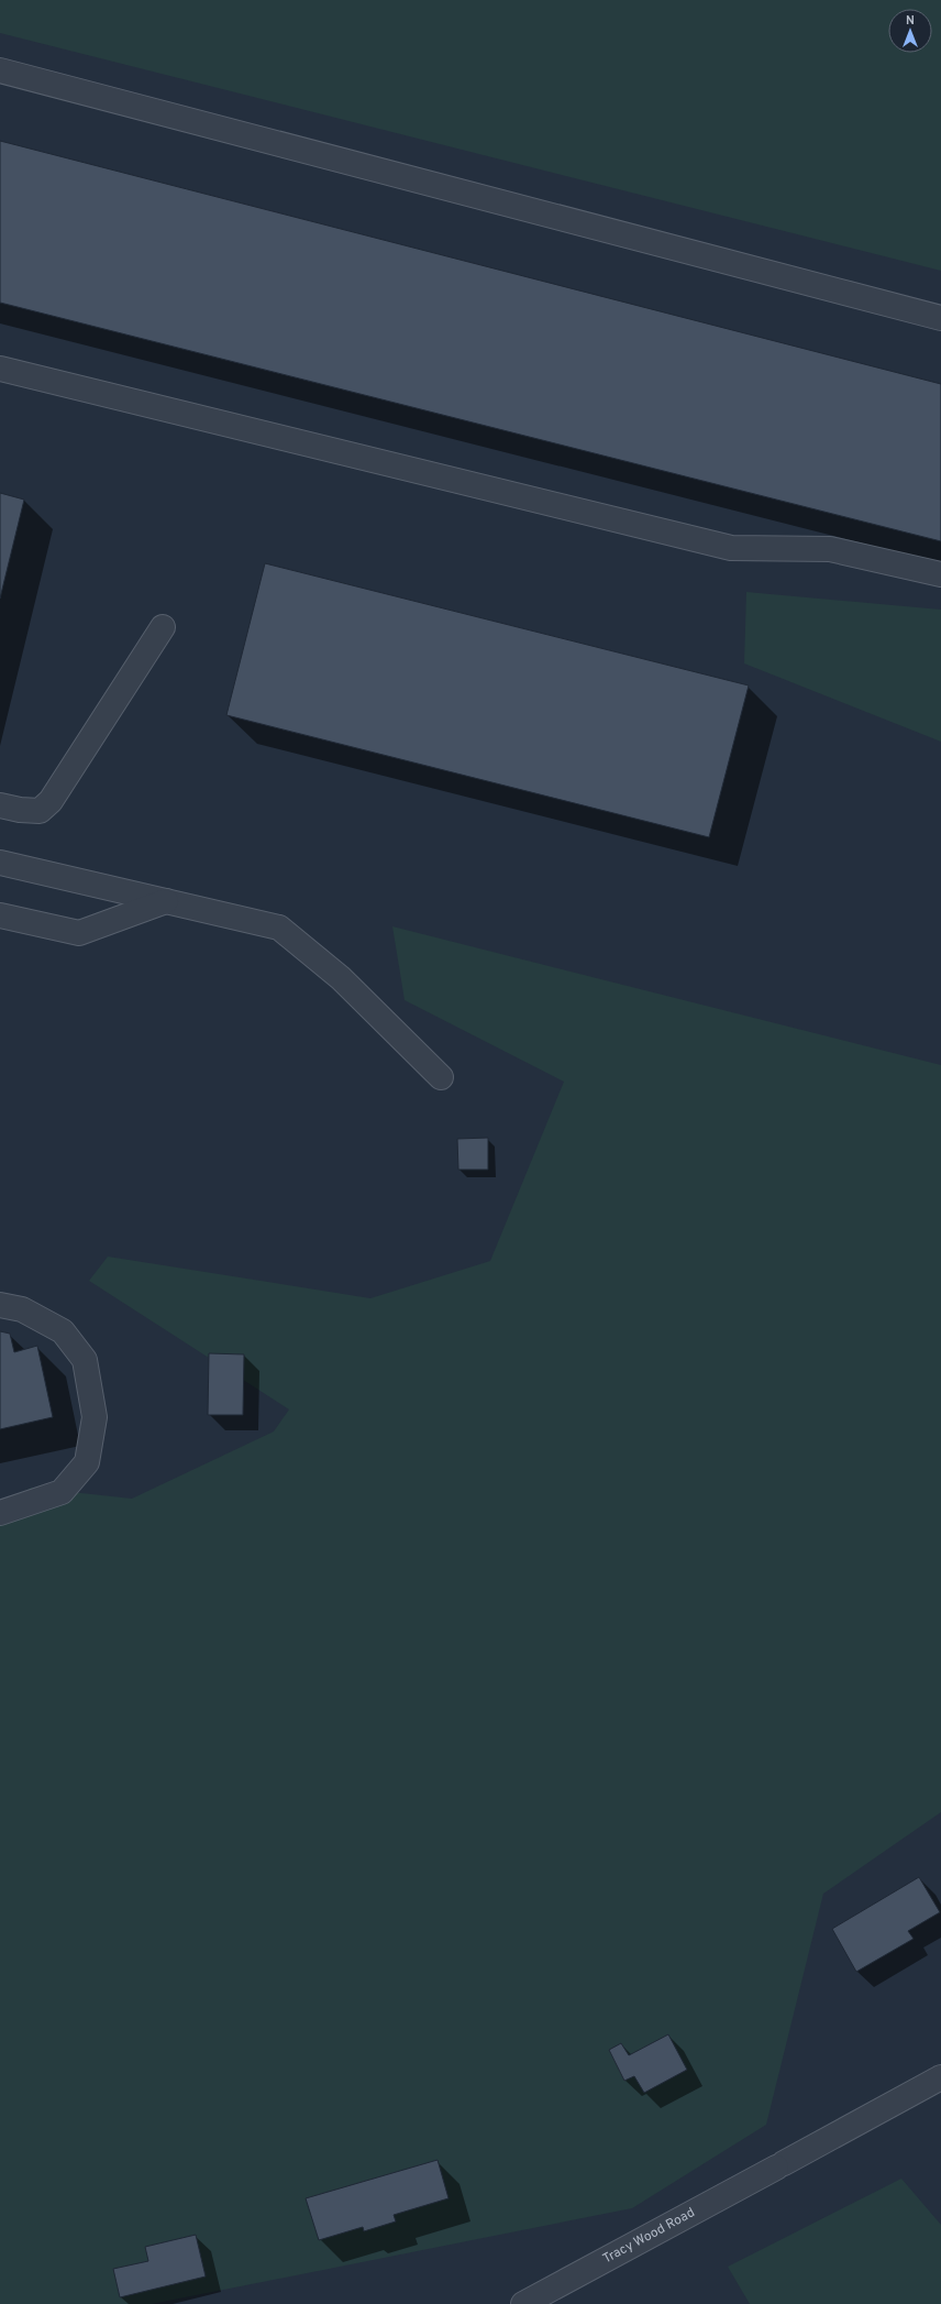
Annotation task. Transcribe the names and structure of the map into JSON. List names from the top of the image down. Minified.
{"streets":{"street":["Tracy Wood Road"]},"north":"top"}
